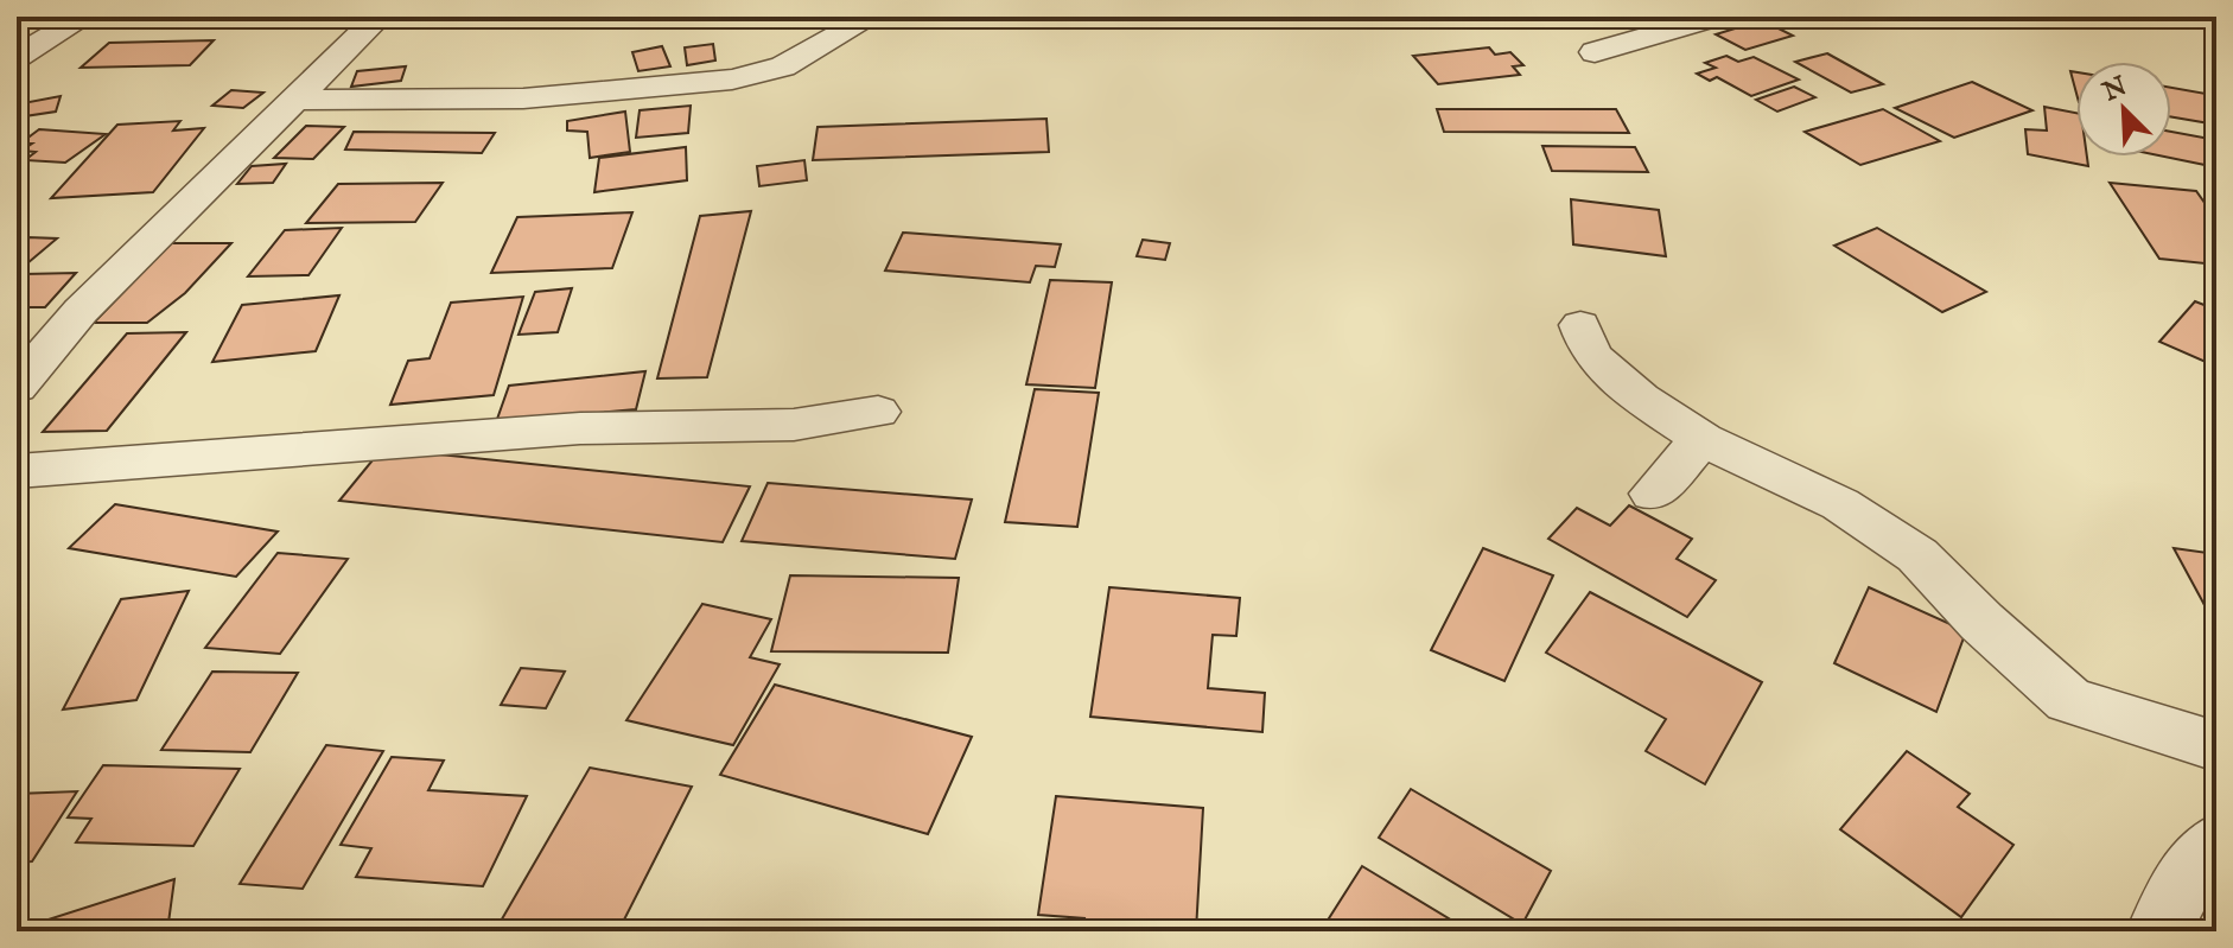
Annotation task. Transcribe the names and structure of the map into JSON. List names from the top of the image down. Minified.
{"north":"top left"}
